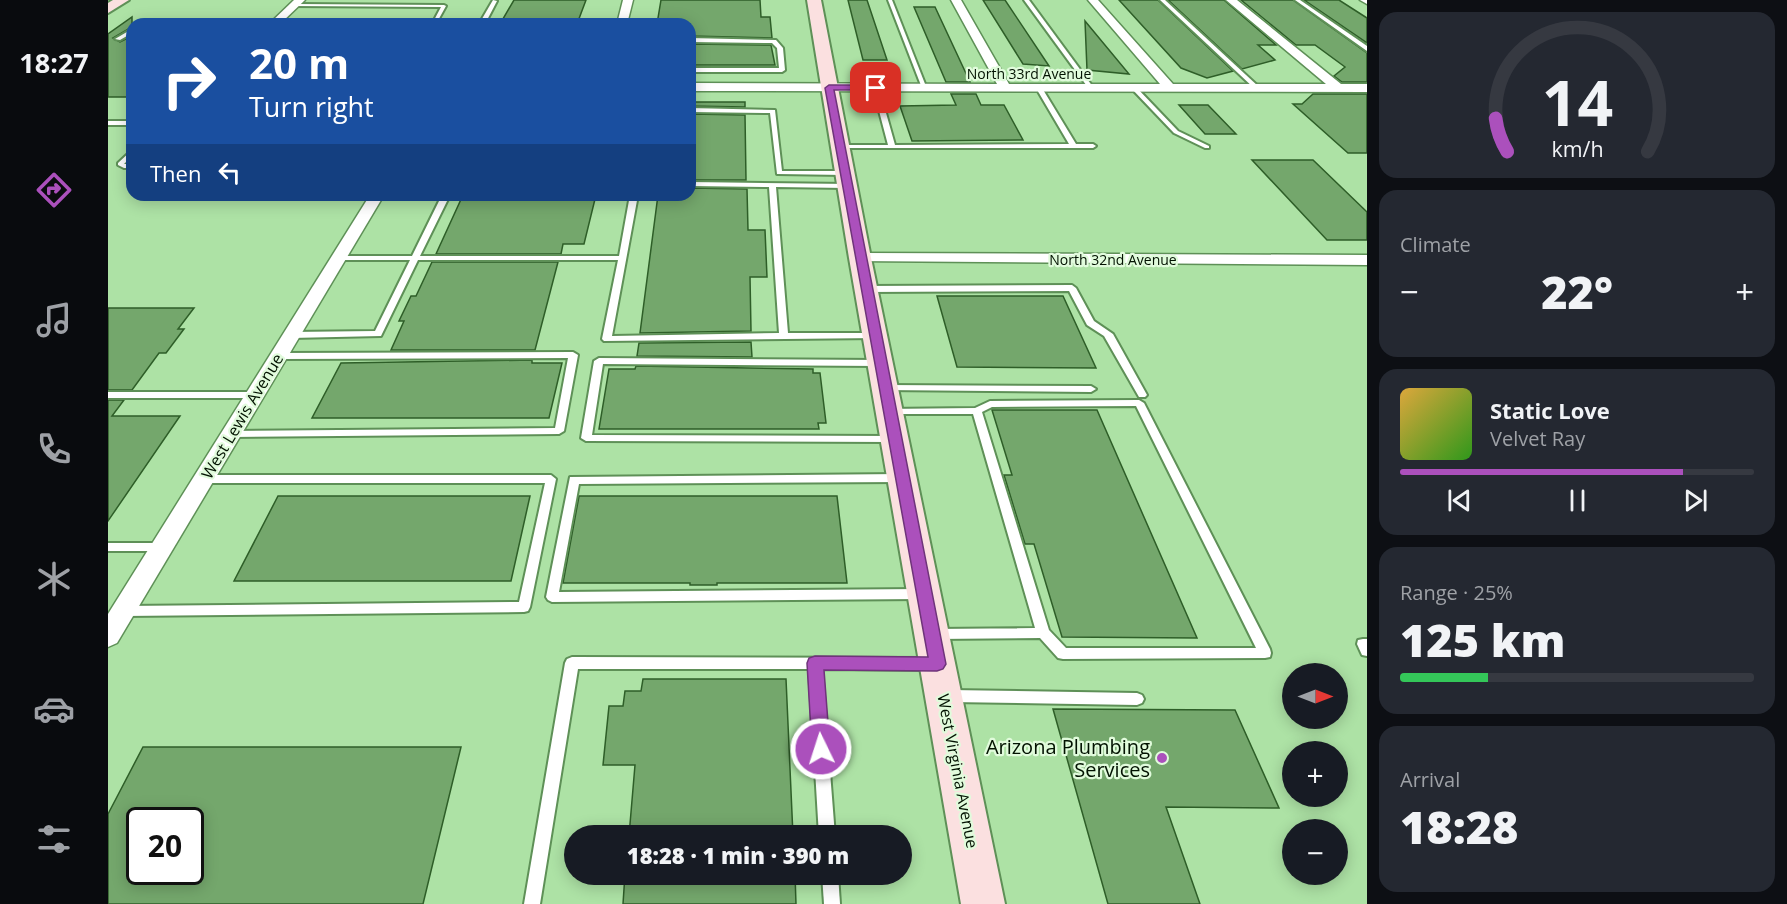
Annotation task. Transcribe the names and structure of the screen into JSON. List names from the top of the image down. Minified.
{"streets":{"street":["North 33rd Avenue","North 32nd Avenue","West Lewis Avenue","West Virginia Avenue"]},"crossings":[["North 33rd Avenue","West Virginia Avenue"],["North 32nd Avenue","West Virginia Avenue"]],"places":["Arizona Plumbing Services"],"north":"right","page":{"tabs":"18:27","turn":["20 m","Turn right"],"then":"Then","tile":["Climate",["Range · 25%","125 km"],["Arrival","18:28"]],"heat":["−","22°","+"],"song":["Static Love","Velvet Ray"],"map_buttons":["+","−"],"limit":"20","trip":"18:28 · 1 min · 390 m","gauge":["14","km/h"]}}
